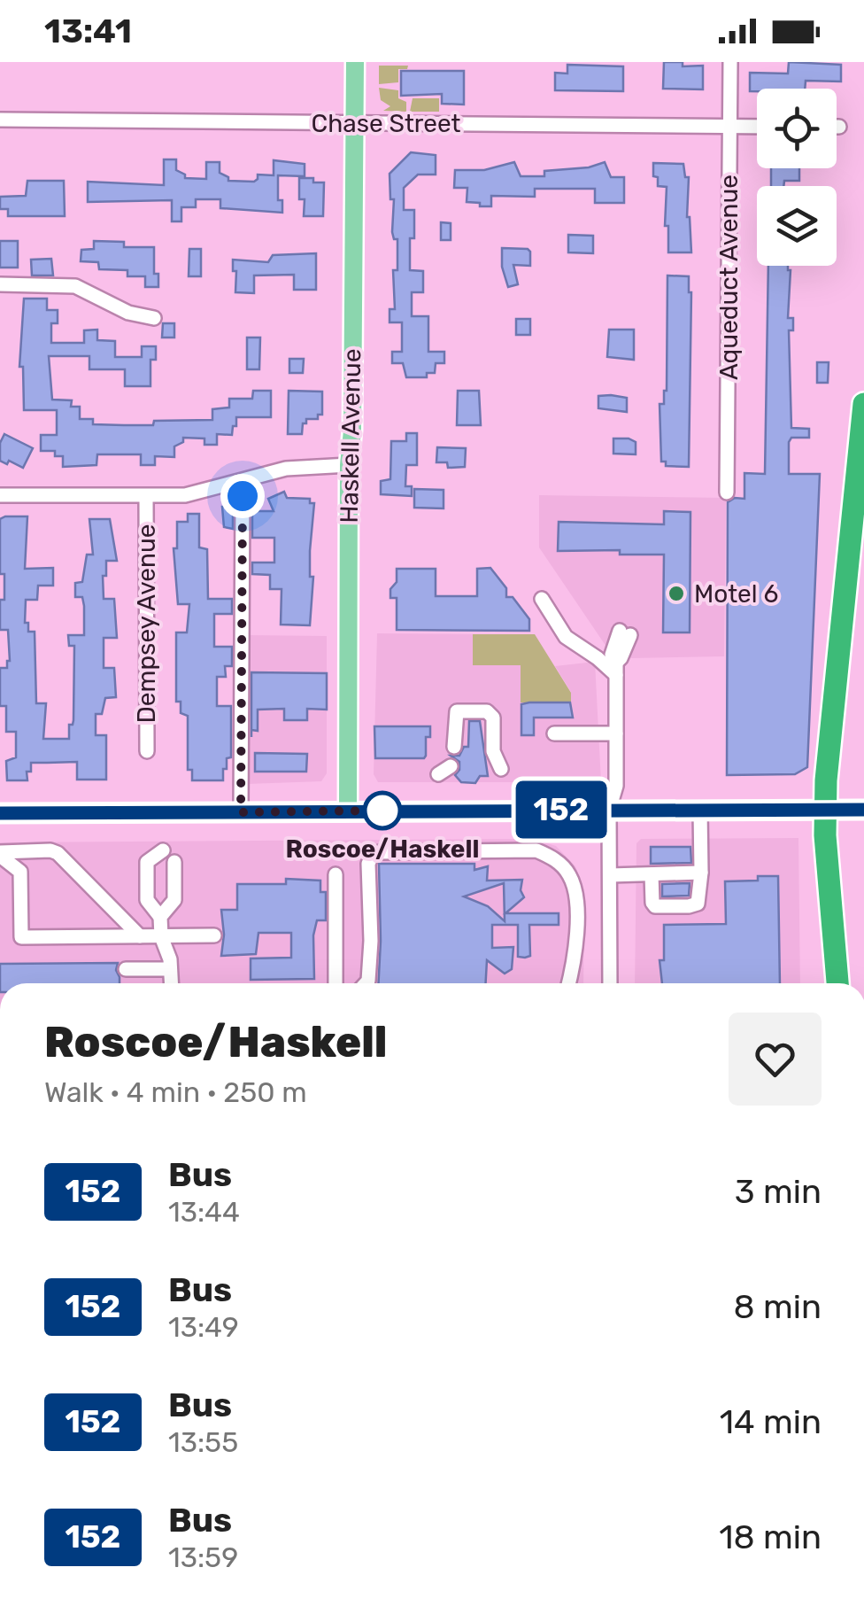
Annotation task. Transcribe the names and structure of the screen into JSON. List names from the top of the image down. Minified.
{"streets":{"main road":["Haskell Avenue"],"street":["Chase Street","Aqueduct Avenue","Dempsey Avenue"]},"crossings":[["Chase Street","Aqueduct Avenue"],["Chase Street","Haskell Avenue"]],"places":["Motel 6","Roscoe/Haskell"],"lines":["bus line 152"],"page":{"status":"13:41","on_map":"152","heading":["Roscoe/Haskell","Walk · 4 min · 250 m"],"list":[{"mark":"152","name":"Bus","note":"13:44","value":"3 min"},{"mark":"152","name":"Bus","note":"13:49","value":"8 min"},{"mark":"152","name":"Bus","note":"13:55","value":"14 min"},{"mark":"152","name":"Bus","note":"13:59","value":"18 min"}]}}
